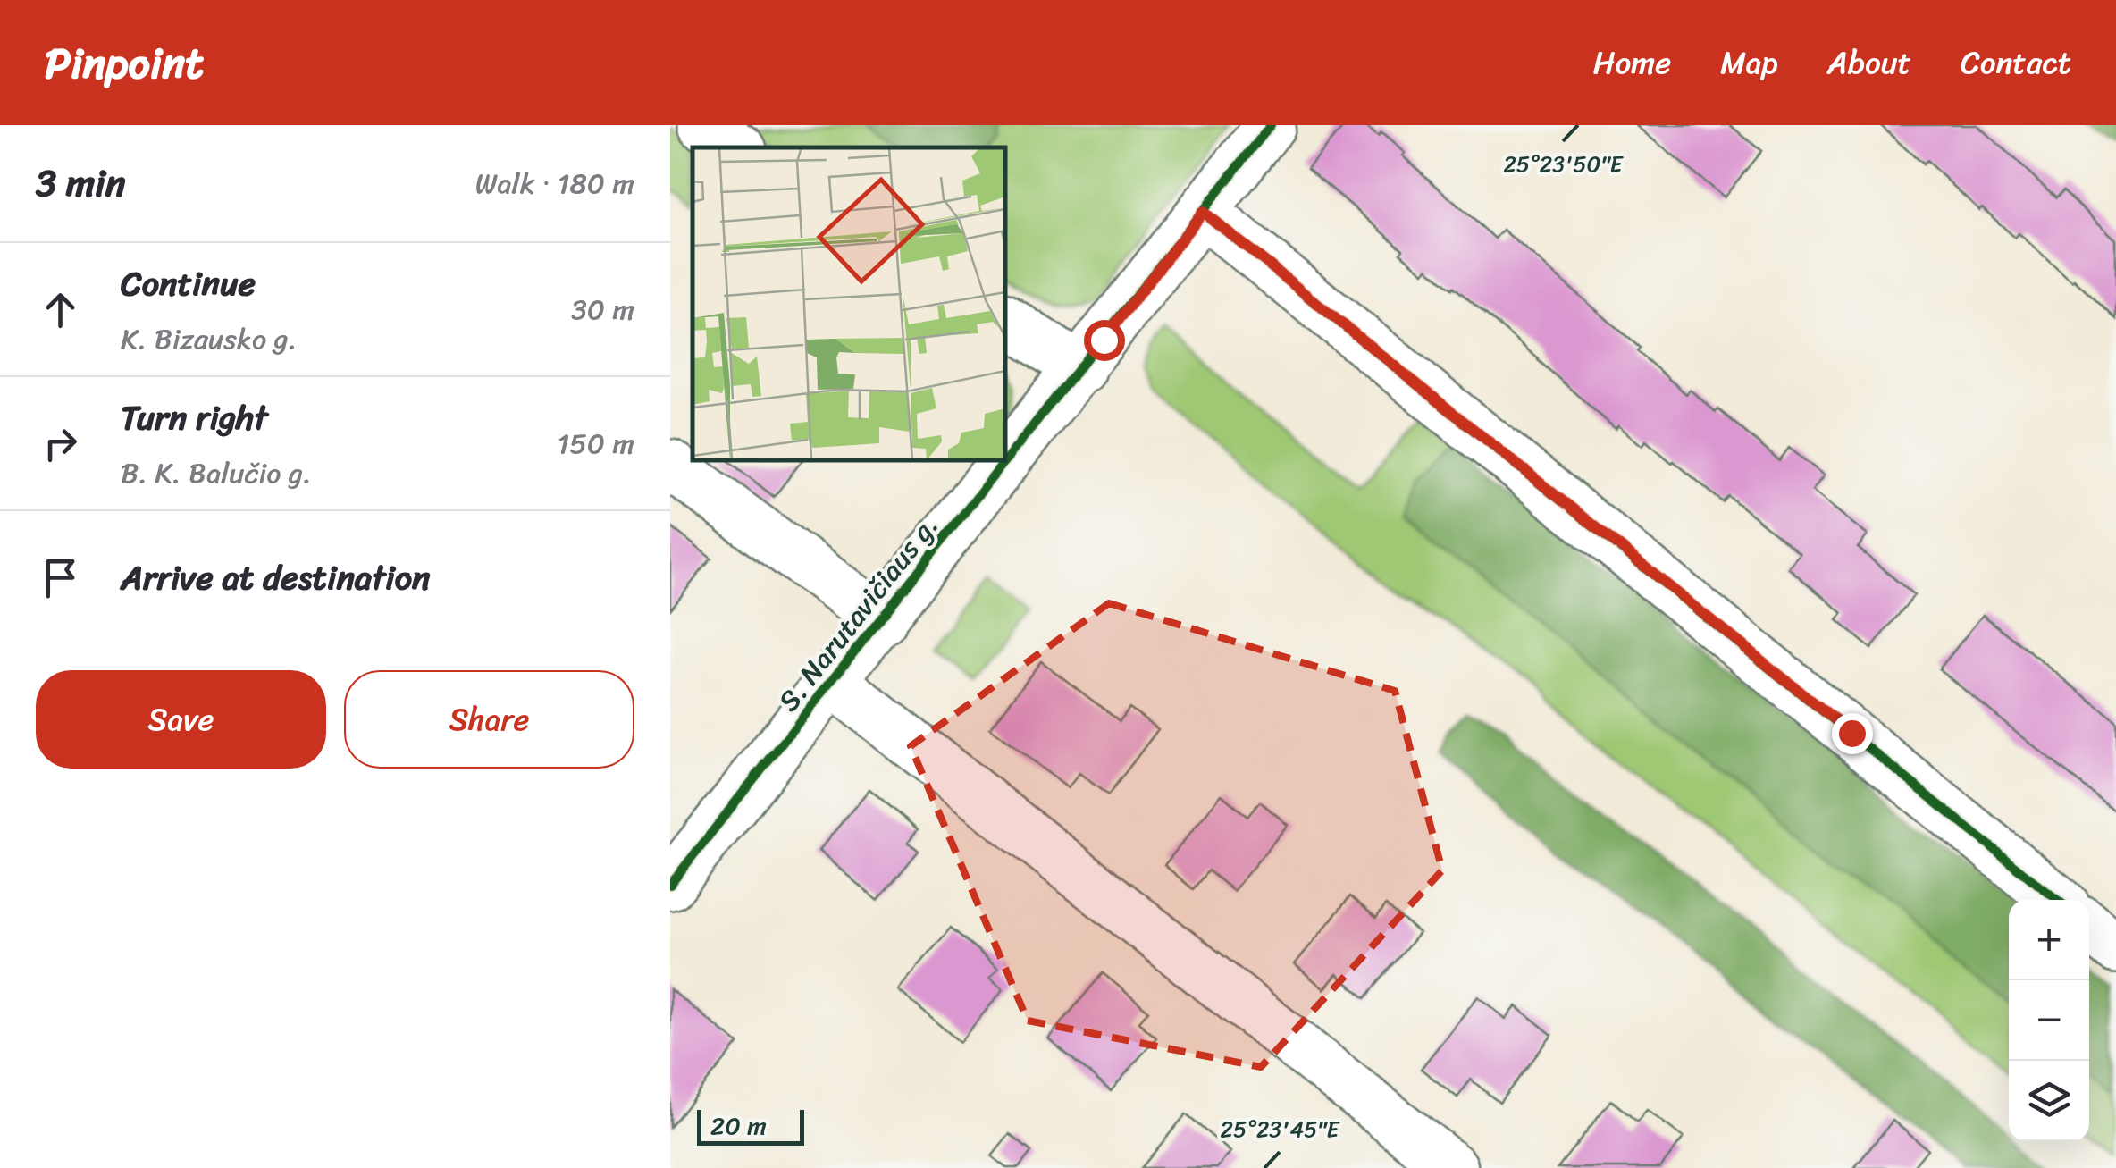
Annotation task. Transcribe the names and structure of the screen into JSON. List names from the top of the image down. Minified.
{"streets":{"street":["S. Narutavičiaus g."]},"scale_bar":"20 m","page":{"header":"Pinpoint","nav":["Home","Map","About","Contact"],"heading":["3 min","Walk · 180 m"],"list":[["Continue","K. Bizausko g.","30 m"],["Turn right","B. K. Balučio g.","150 m"],"Arrive at destination"],"buttons":["Save","Share"],"map_buttons":["+","−"],"scale":"20 m"},"coordinates":["25°23'50\"E","25°23'45\"E"]}
